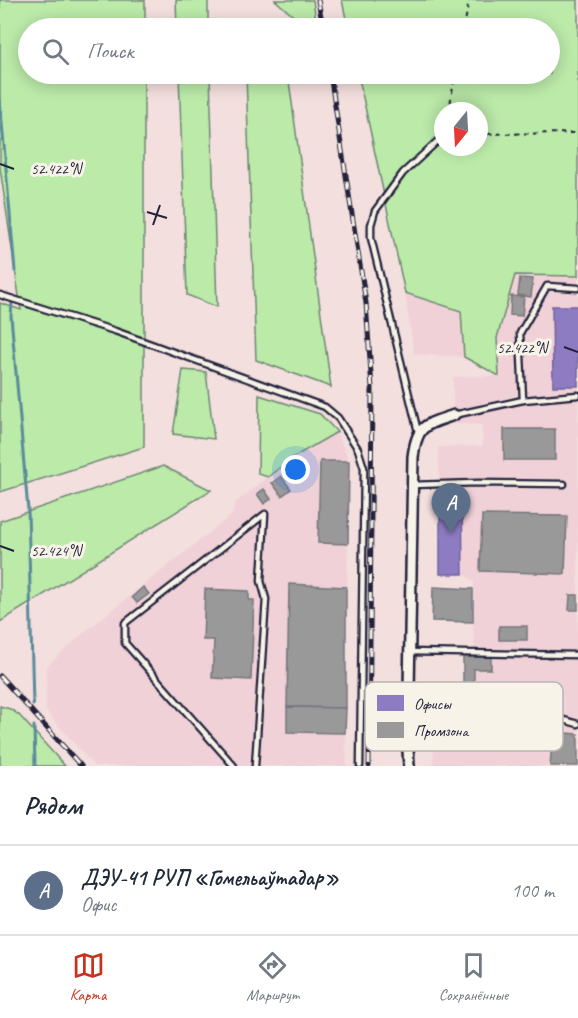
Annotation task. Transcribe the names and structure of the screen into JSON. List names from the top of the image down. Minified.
{"legend":["Офисы","Промзона"],"north":"bottom","page":{"search":"Поиск","pins":"A","heading":"Рядом","list":[{"mark":"A","name":"ДЭУ-41 РУП «Гомельаўтадар»","note":"Офис","value":"100 m"}],"nav":["Карта","Маршрут","Сохранённые"]},"coordinates":["52.422°N","52.424°N"]}
